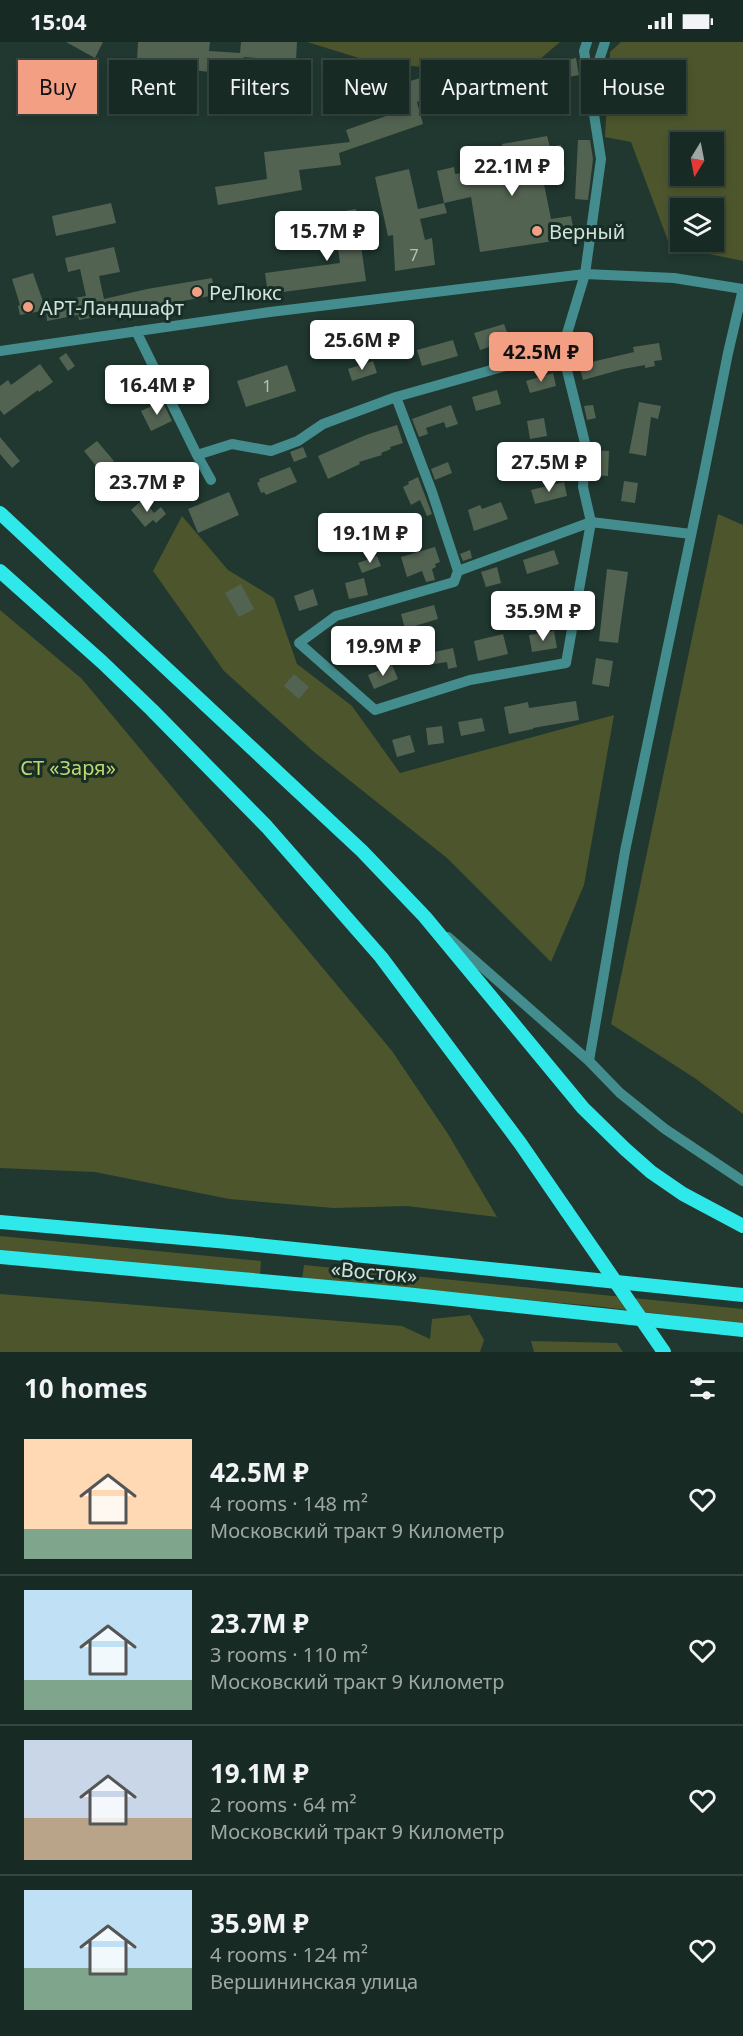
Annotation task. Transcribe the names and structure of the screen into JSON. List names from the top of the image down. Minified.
{"streets":{"main road":["«Восток»"]},"parks":["СТ «Заря»"],"places":["Верный","РеЛюкс","АРТ-Ландшафт"],"house_numbers":["7","1"],"north":"bottom","page":{"status":"15:04","chip":["Buy","Rent","Filters","New","Apartment","House"],"price":["22.1M ₽","15.7M ₽","25.6M ₽","42.5M ₽","16.4M ₽","27.5M ₽","23.7M ₽","19.1M ₽","35.9M ₽","19.9M ₽"],"heading":"10 homes","list":[{"name":"42.5M ₽","note":"4 rooms · 148 m² · Московский тракт 9 Километр"},{"name":"23.7M ₽","note":"3 rooms · 110 m² · Московский тракт 9 Километр"},{"name":"19.1M ₽","note":"2 rooms · 64 m² · Московский тракт 9 Километр"},{"name":"35.9M ₽","note":"4 rooms · 124 m² · Вершининская улица"}]}}
